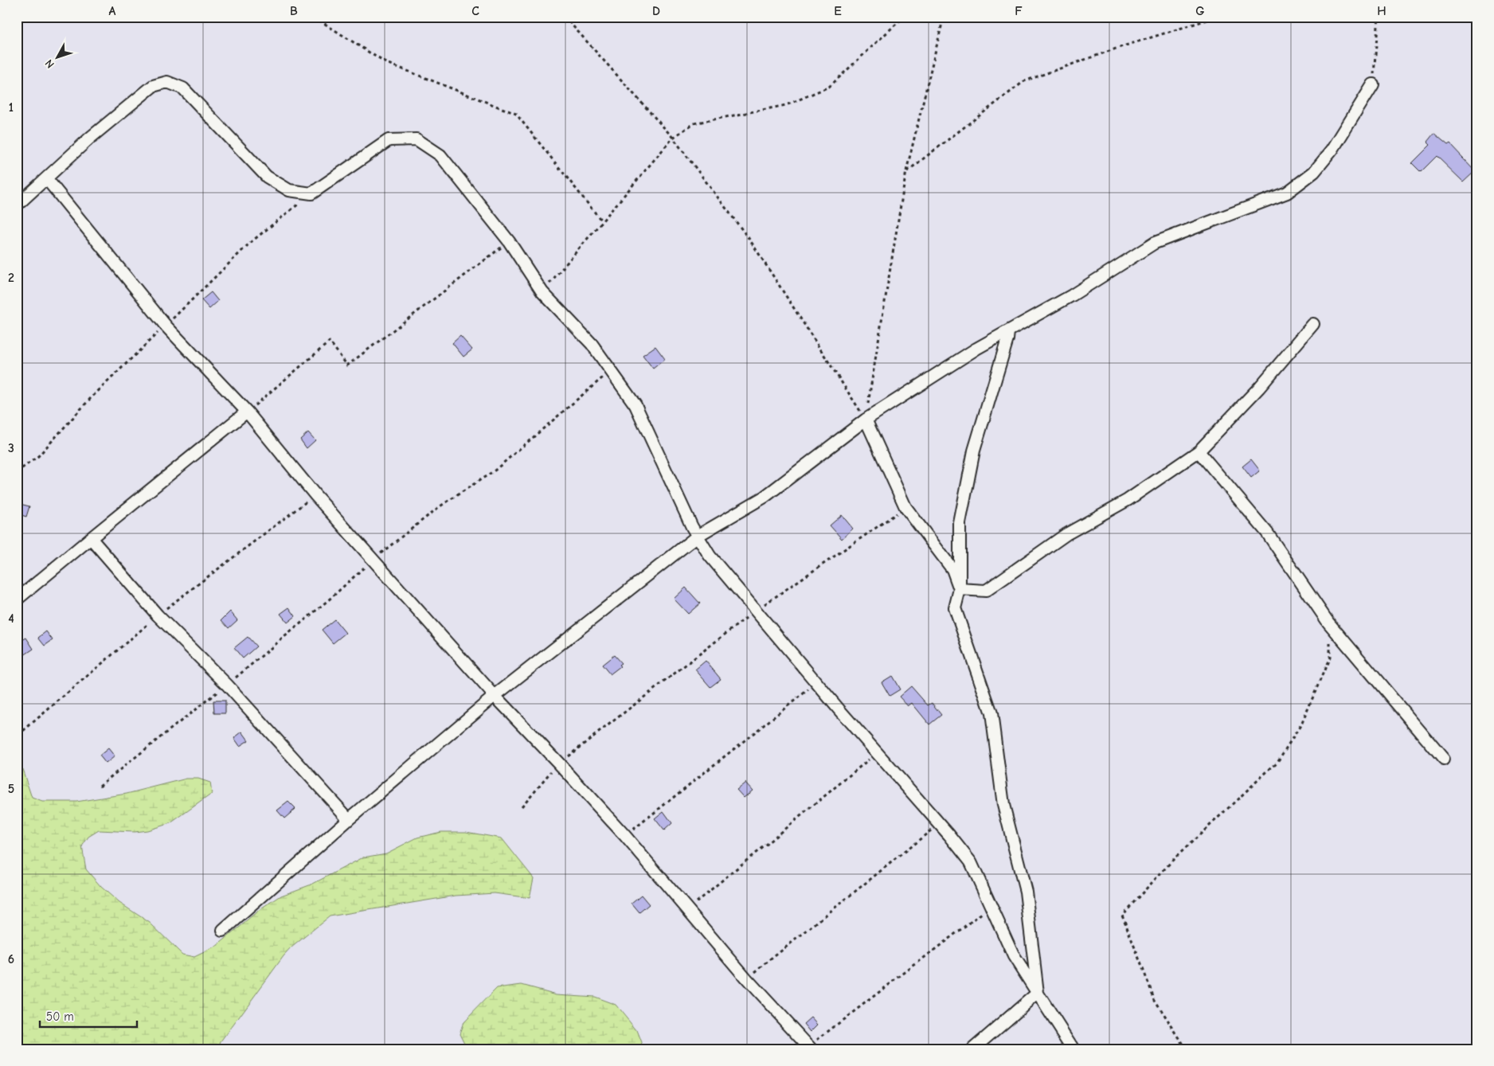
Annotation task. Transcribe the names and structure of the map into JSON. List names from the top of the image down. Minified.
{"scale_bar":"50 m","north":"bottom left","grid":{"columns":["A","B","C","D","E","F","G","H"],"rows":["1","2","3","4","5","6"]}}
